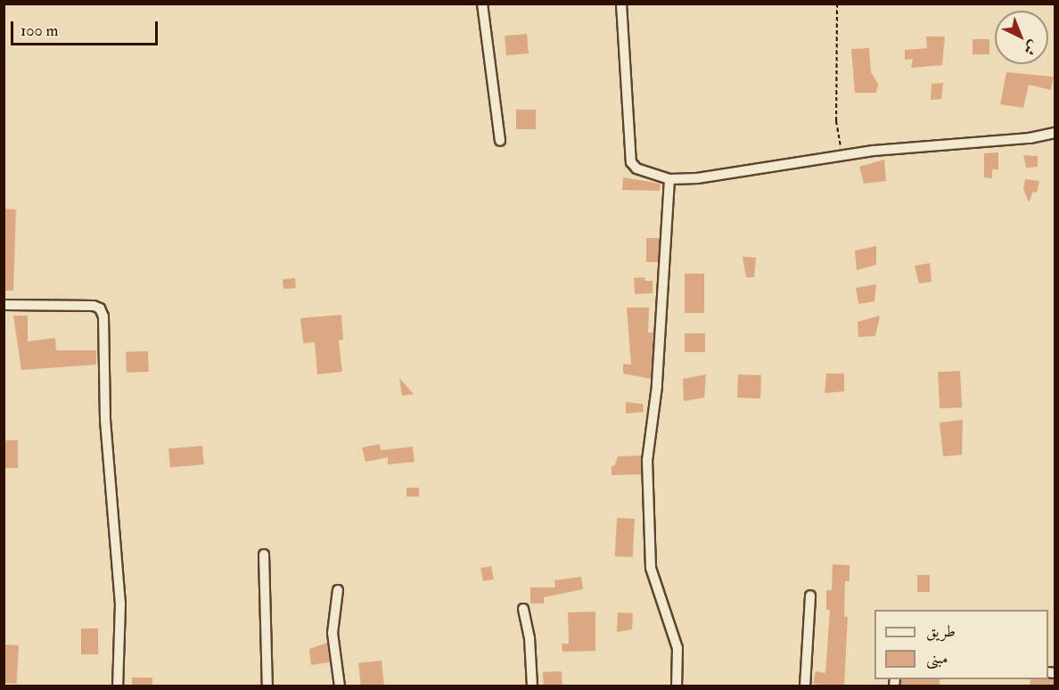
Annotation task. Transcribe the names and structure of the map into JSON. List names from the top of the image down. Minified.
{"legend":["طريق","مبنى"],"scale_bar":"100 m","north":"bottom right"}
